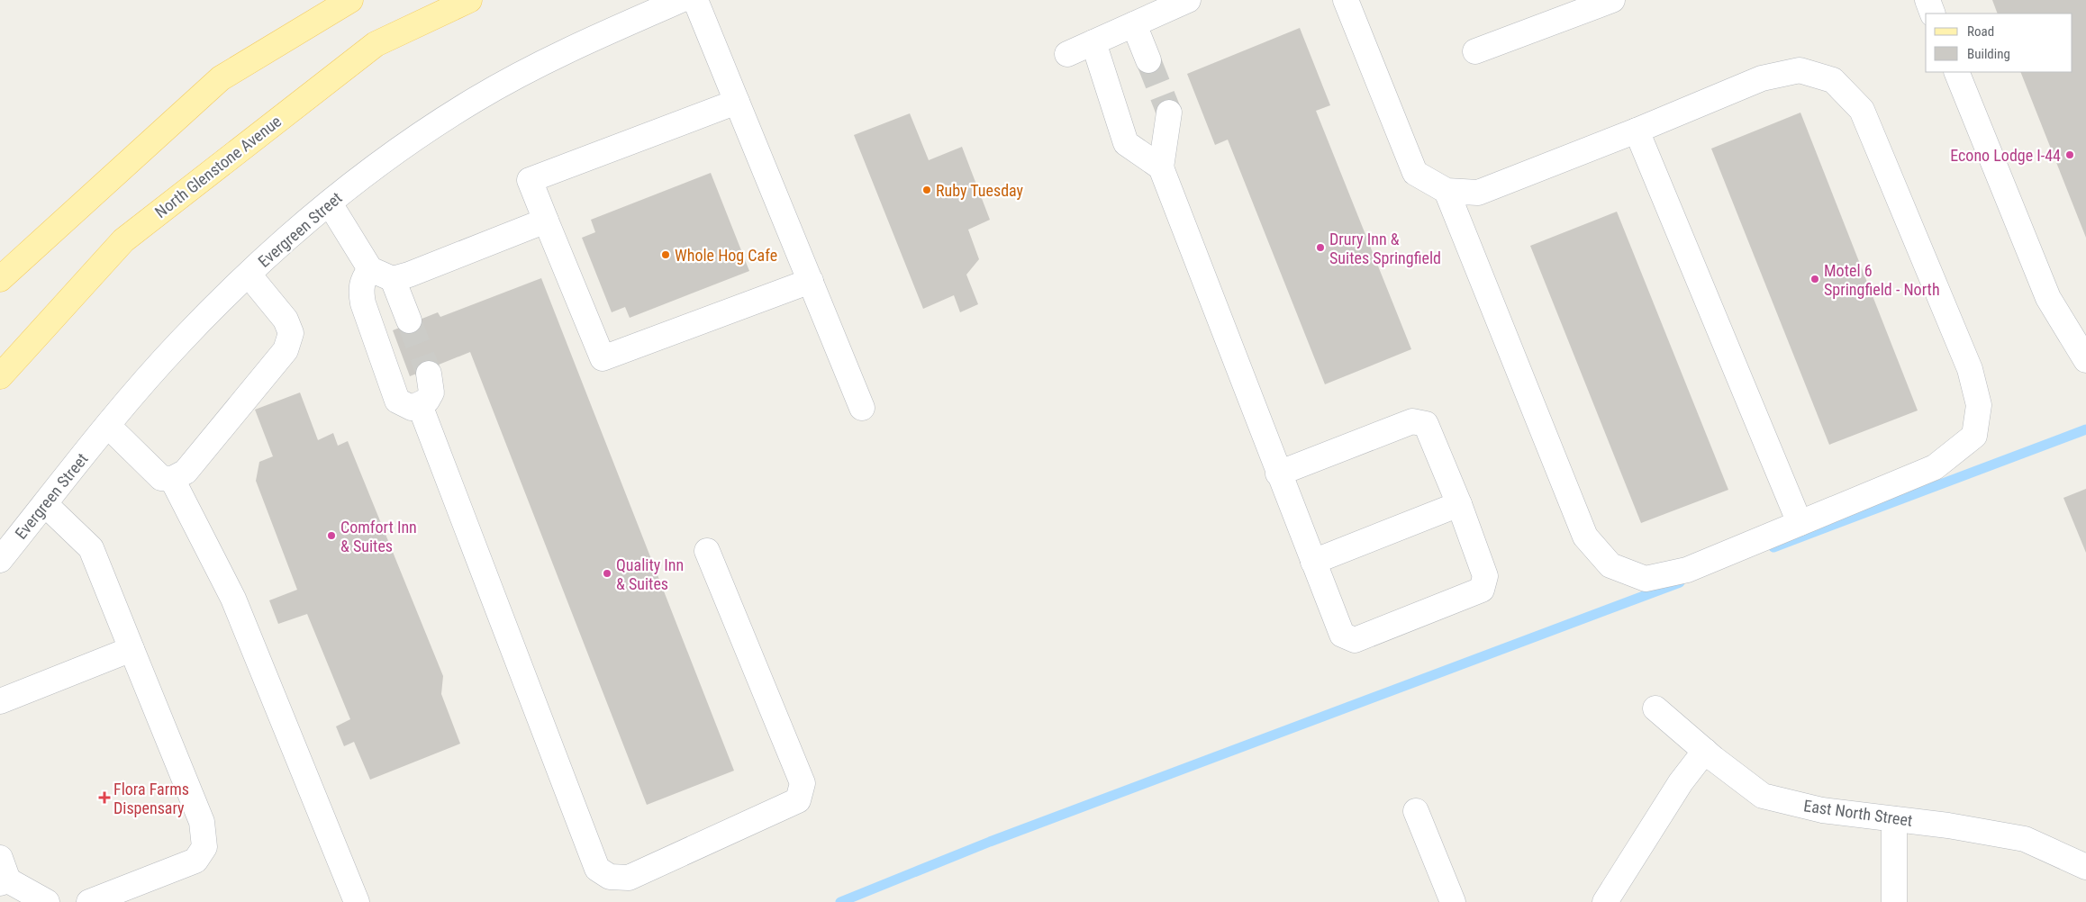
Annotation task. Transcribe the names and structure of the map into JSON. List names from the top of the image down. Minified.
{"streets":{"main road":["North Glenstone Avenue"],"street":["Evergreen Street","East North Street"]},"places":{"other":["Econo Lodge I-44","Ruby Tuesday","Drury Inn & Suites Springfield","Whole Hog Cafe","Motel 6 Springfield - North","Comfort Inn & Suites","Quality Inn & Suites"],"health":["Flora Farms Dispensary"]},"legend":["Road","Building"]}
